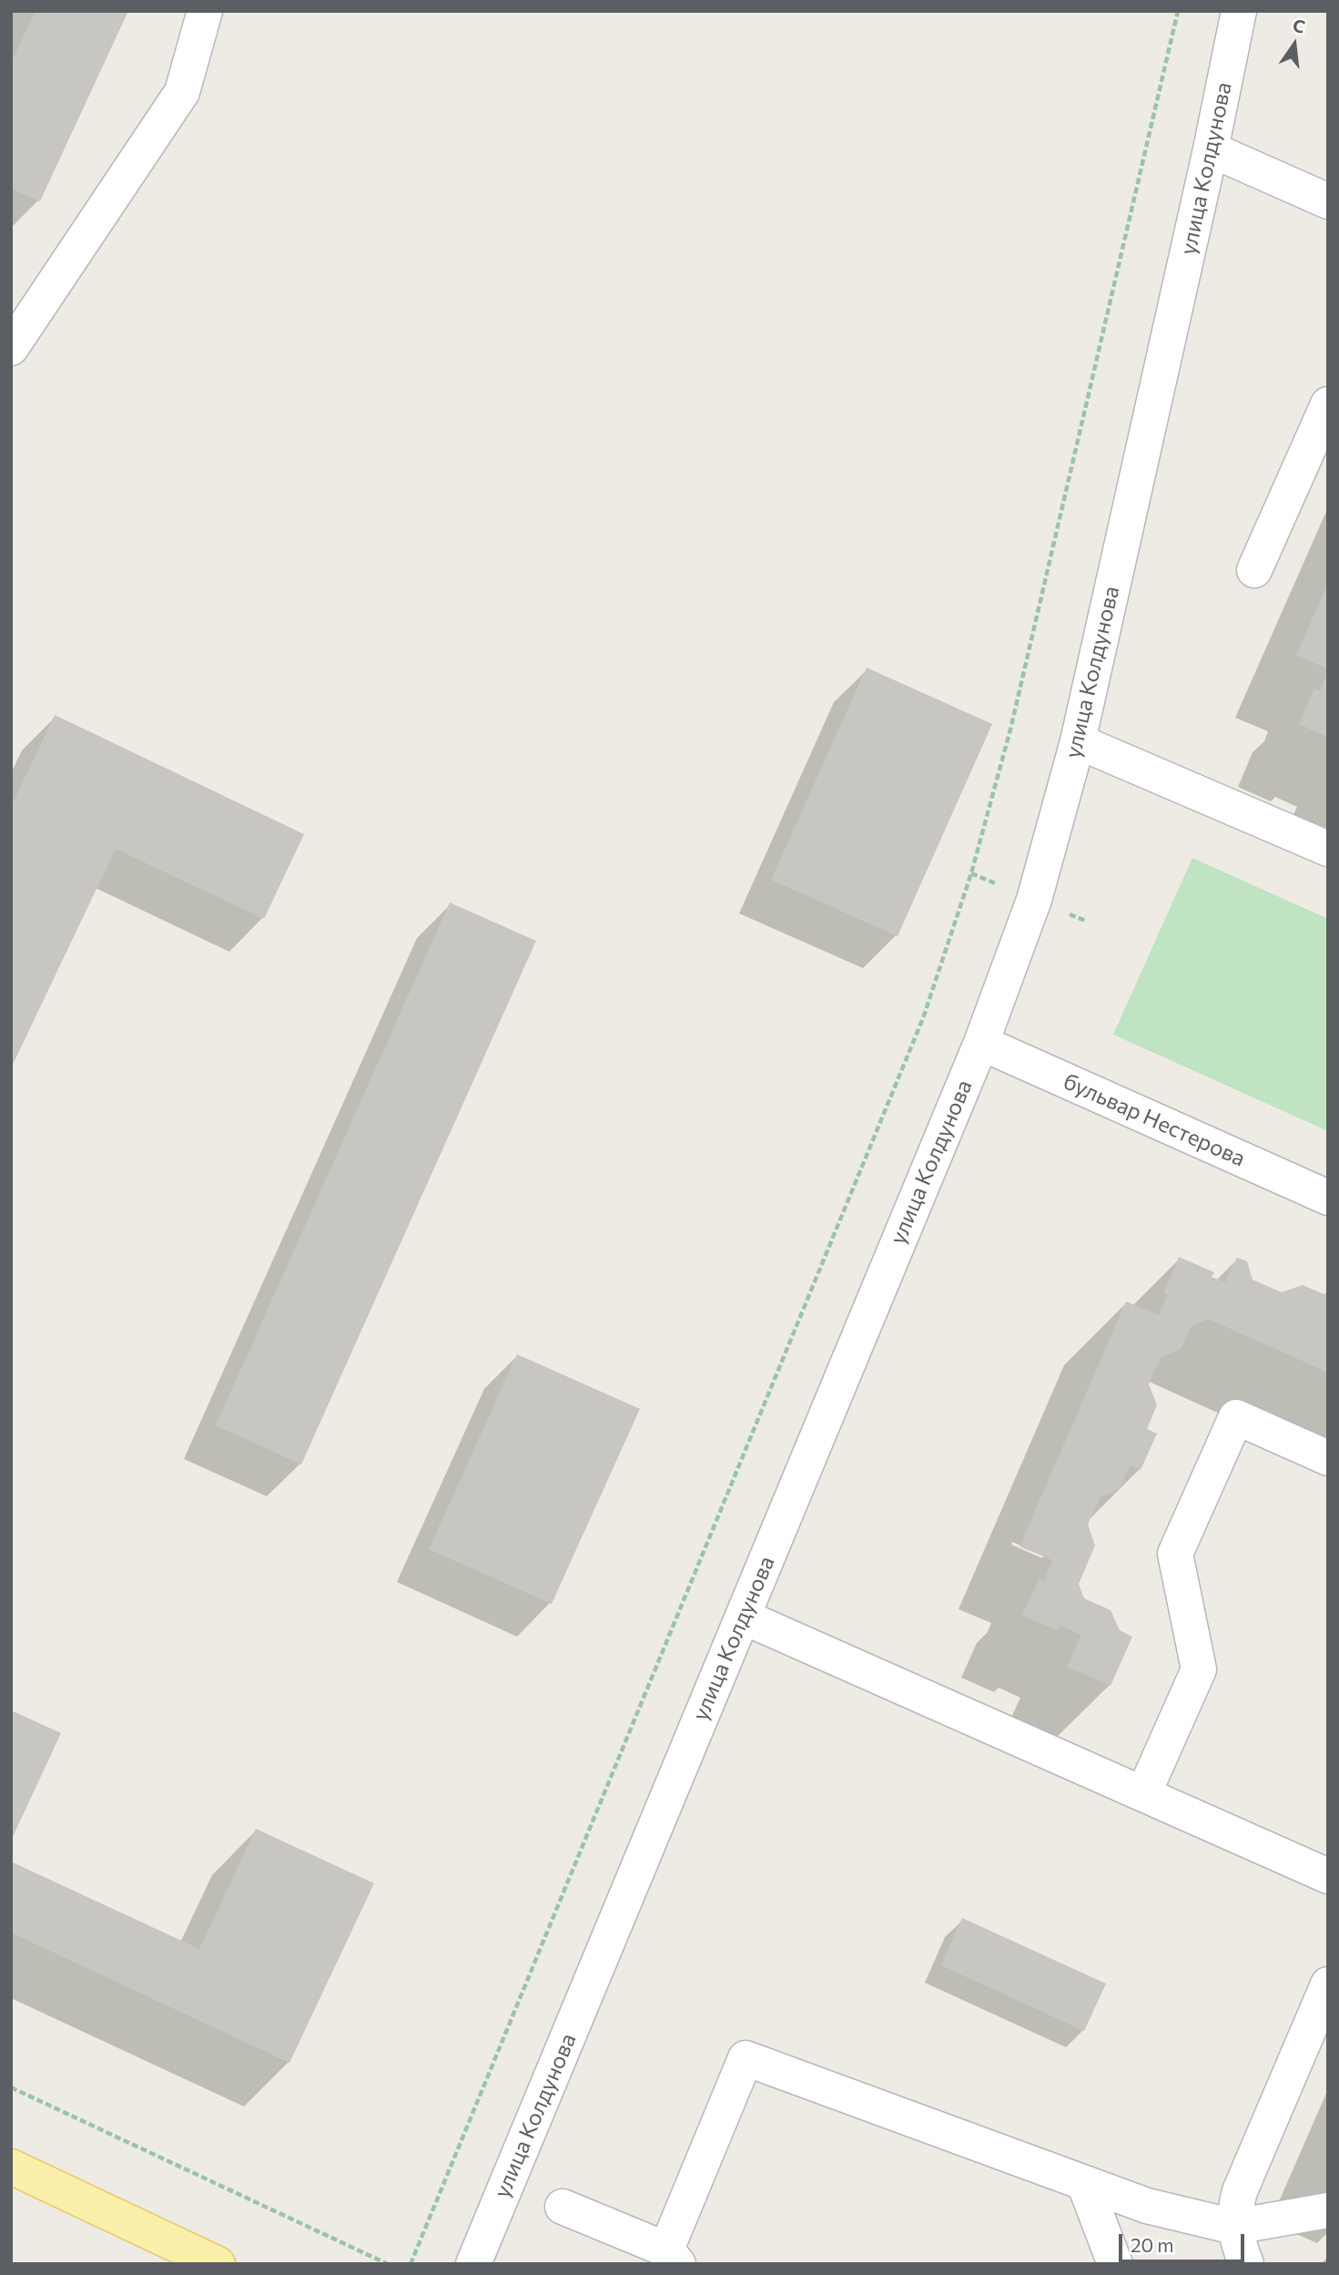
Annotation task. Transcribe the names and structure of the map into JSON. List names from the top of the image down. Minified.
{"streets":{"street":["улица Колдунова","бульвар Нестерова"]},"crossings":[["улица Колдунова","бульвар Нестерова"]],"scale_bar":"20 m","north":"top"}
